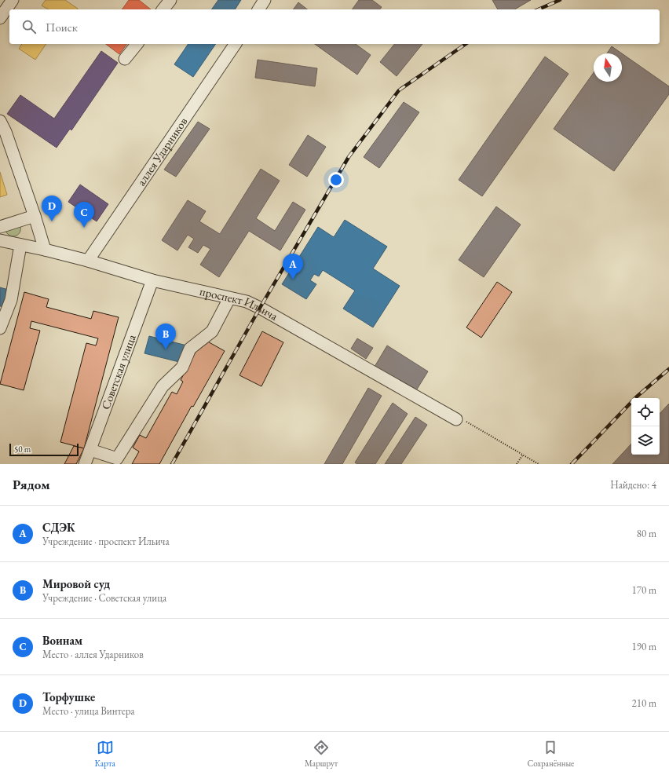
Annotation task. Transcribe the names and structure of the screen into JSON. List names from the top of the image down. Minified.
{"streets":{"street":["аллея Ударников","проспект Ильича","Советская улица"]},"crossings":[["аллея Ударников","проспект Ильича"],["проспект Ильича","Советская улица"]],"scale_bar":"50 m","north":"top","page":{"search":"Поиск","pins":["D","C","A","B"],"scale":"50 m","heading":["Рядом","Найдено: 4"],"list":[{"mark":"A","name":"СДЭК","note":"Учреждение · проспект Ильича","value":"80 m"},{"mark":"B","name":"Мировой суд","note":"Учреждение · Советская улица","value":"170 m"},{"mark":"C","name":"Воинам","note":"Место · аллея Ударников","value":"190 m"},{"mark":"D","name":"Торфушке","note":"Место · улица Винтера","value":"210 m"}],"nav":["Карта","Маршрут","Сохранённые"]}}
